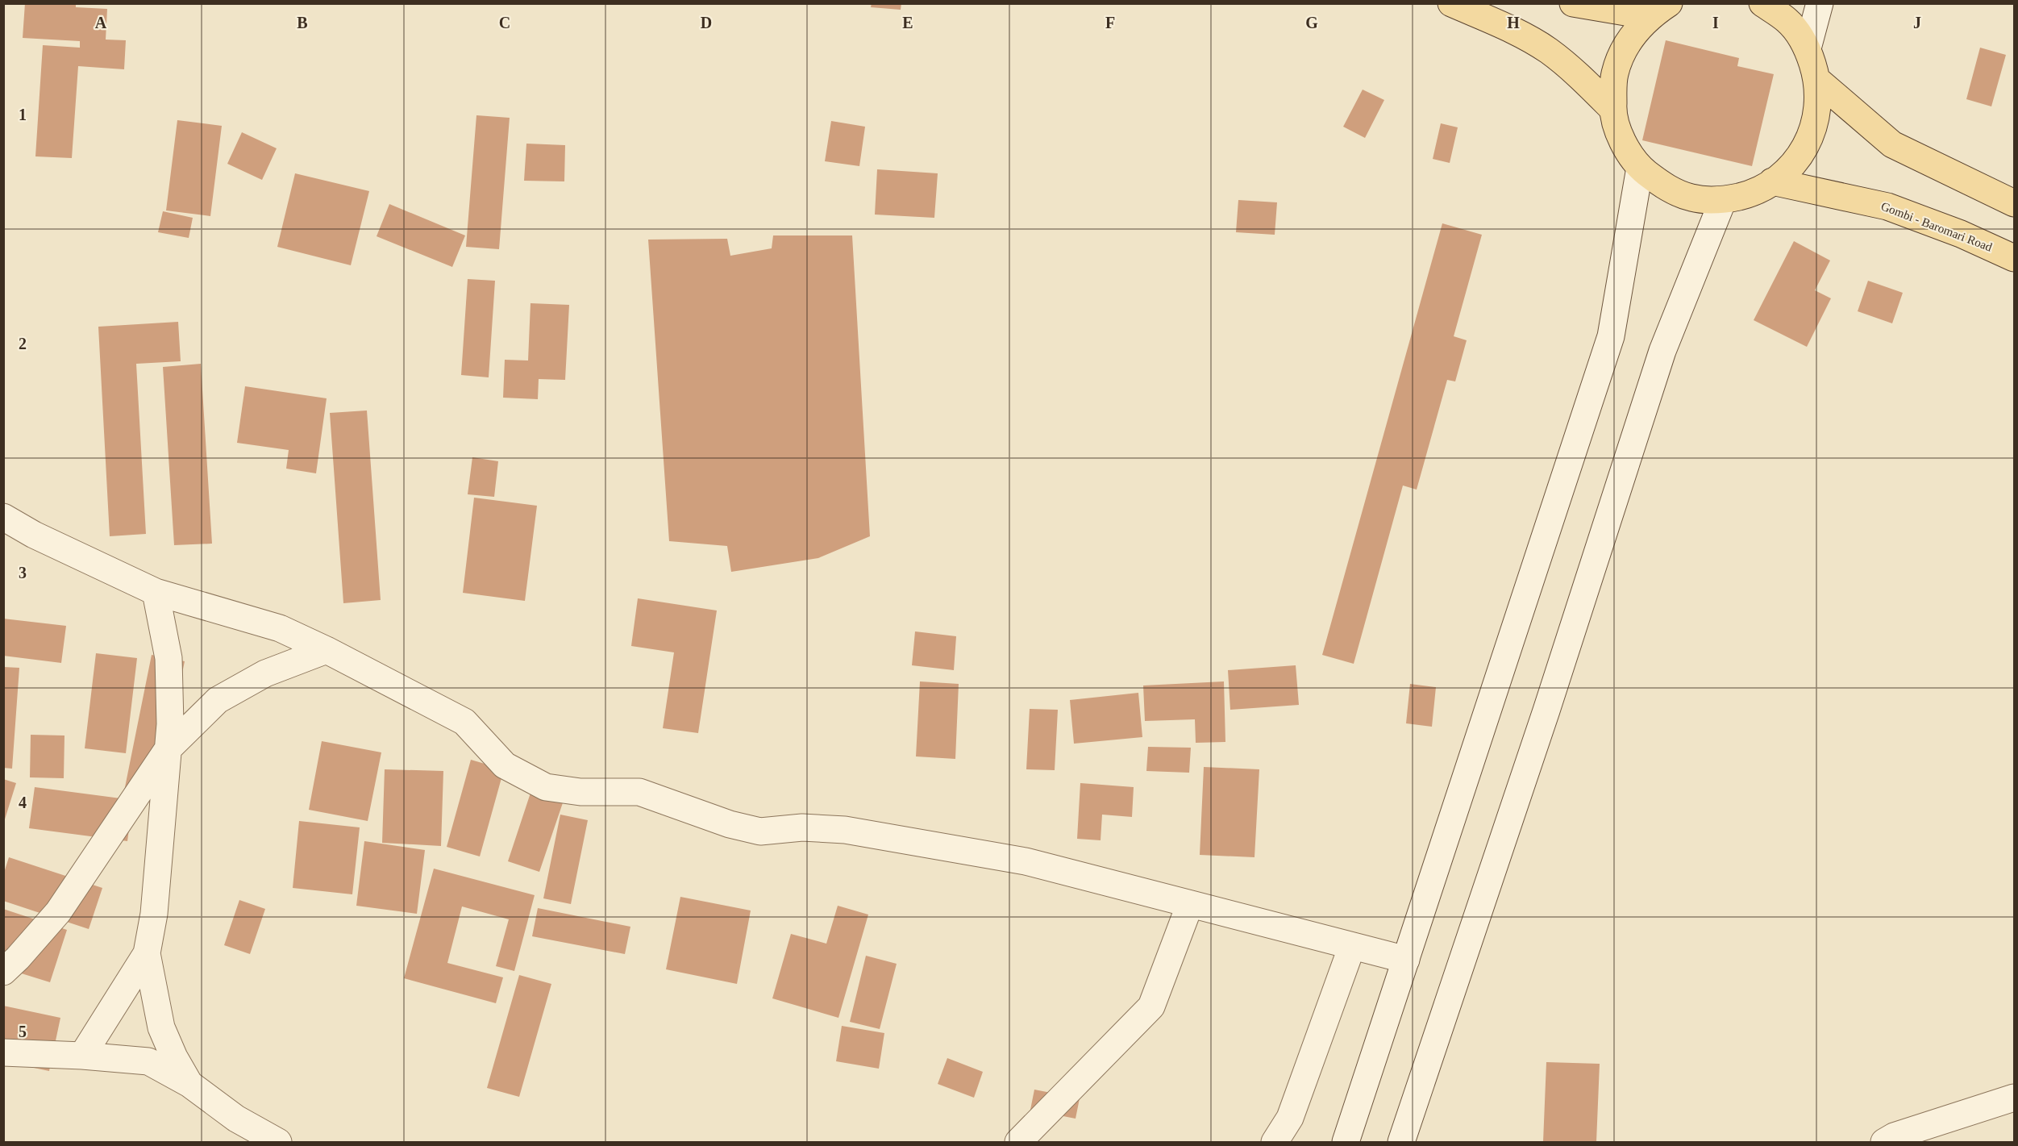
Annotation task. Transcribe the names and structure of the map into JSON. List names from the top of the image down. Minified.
{"streets":{"main road":["Gombi - Baromari Road"]},"grid":{"columns":["A","B","C","D","E","F","G","H","I","J"],"rows":["1","2","3","4","5"]}}
